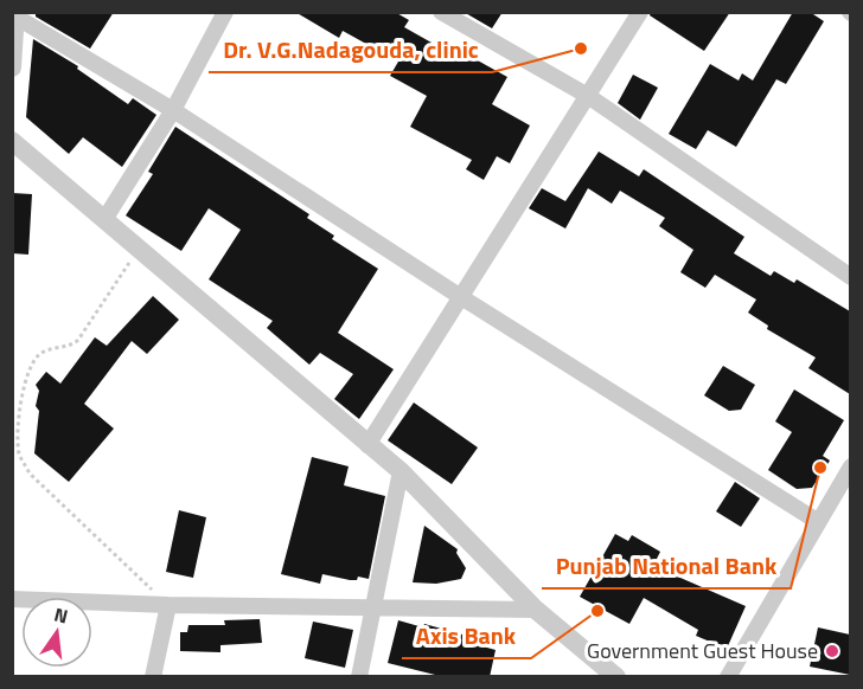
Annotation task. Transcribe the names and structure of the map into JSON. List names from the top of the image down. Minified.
{"places":["Dr. V.G.Nadagouda, clinic","Punjab National Bank","Axis Bank","Government Guest House"],"north":"top"}
